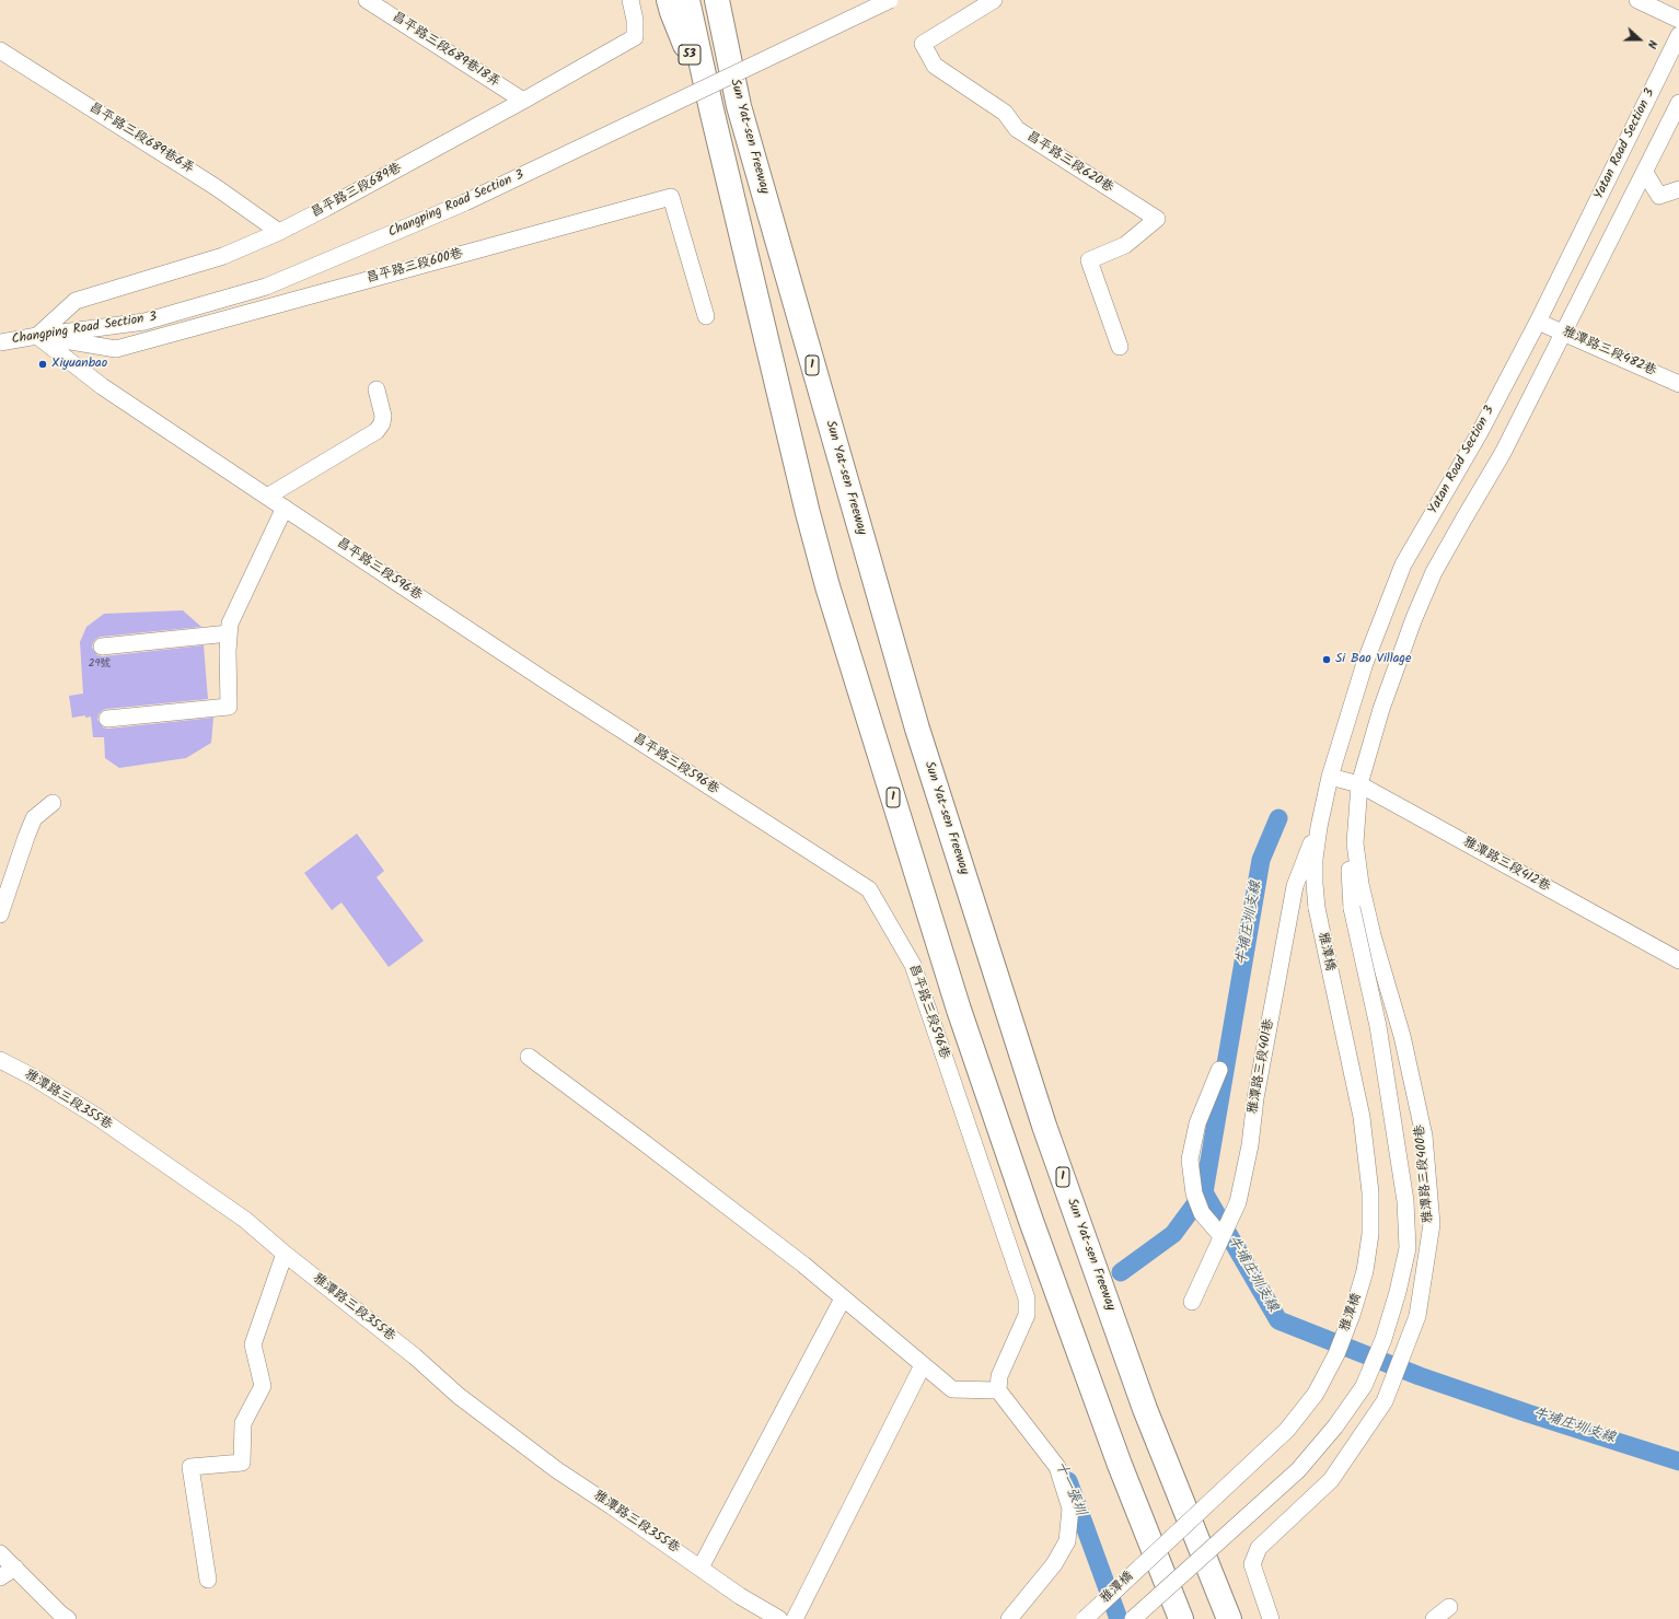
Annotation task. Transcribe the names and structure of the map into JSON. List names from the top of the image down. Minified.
{"streets":{"highway":["53","Sun Yat-sen Freeway","1"],"street":["昌平路三段689巷18弄","昌平路三段689巷6弄","Yatan Road Section 3","昌平路三段620巷","昌平路三段689巷","Changping Road Section 3","昌平路三段600巷","雅潭路三段482巷","昌平路三段596巷","雅潭路三段412巷","雅潭橋","雅潭路三段401巷","雅潭路三段355巷","雅潭路三段400巷"]},"crossings":[["昌平路三段689巷18弄","昌平路三段689巷"],["53","1"],["昌平路三段689巷6弄","昌平路三段689巷"],["Yatan Road Section 3","雅潭路三段482巷"],["Yatan Road Section 3","雅潭路三段412巷"],["Yatan Road Section 3","雅潭橋"],["Yatan Road Section 3","雅潭路三段401巷"],["昌平路三段689巷","Changping Road Section 3"],["昌平路三段689巷","昌平路三段600巷"],["昌平路三段689巷","昌平路三段596巷"],["Changping Road Section 3","昌平路三段600巷"],["Changping Road Section 3","昌平路三段596巷"],["昌平路三段600巷","昌平路三段596巷"],["雅潭路三段412巷","雅潭路三段400巷"]],"water":["牛埔庄圳支線","十一張圳"],"places":["Xiyuanbao","Si Bao Village"],"house_numbers":["29號"],"north":"right"}
